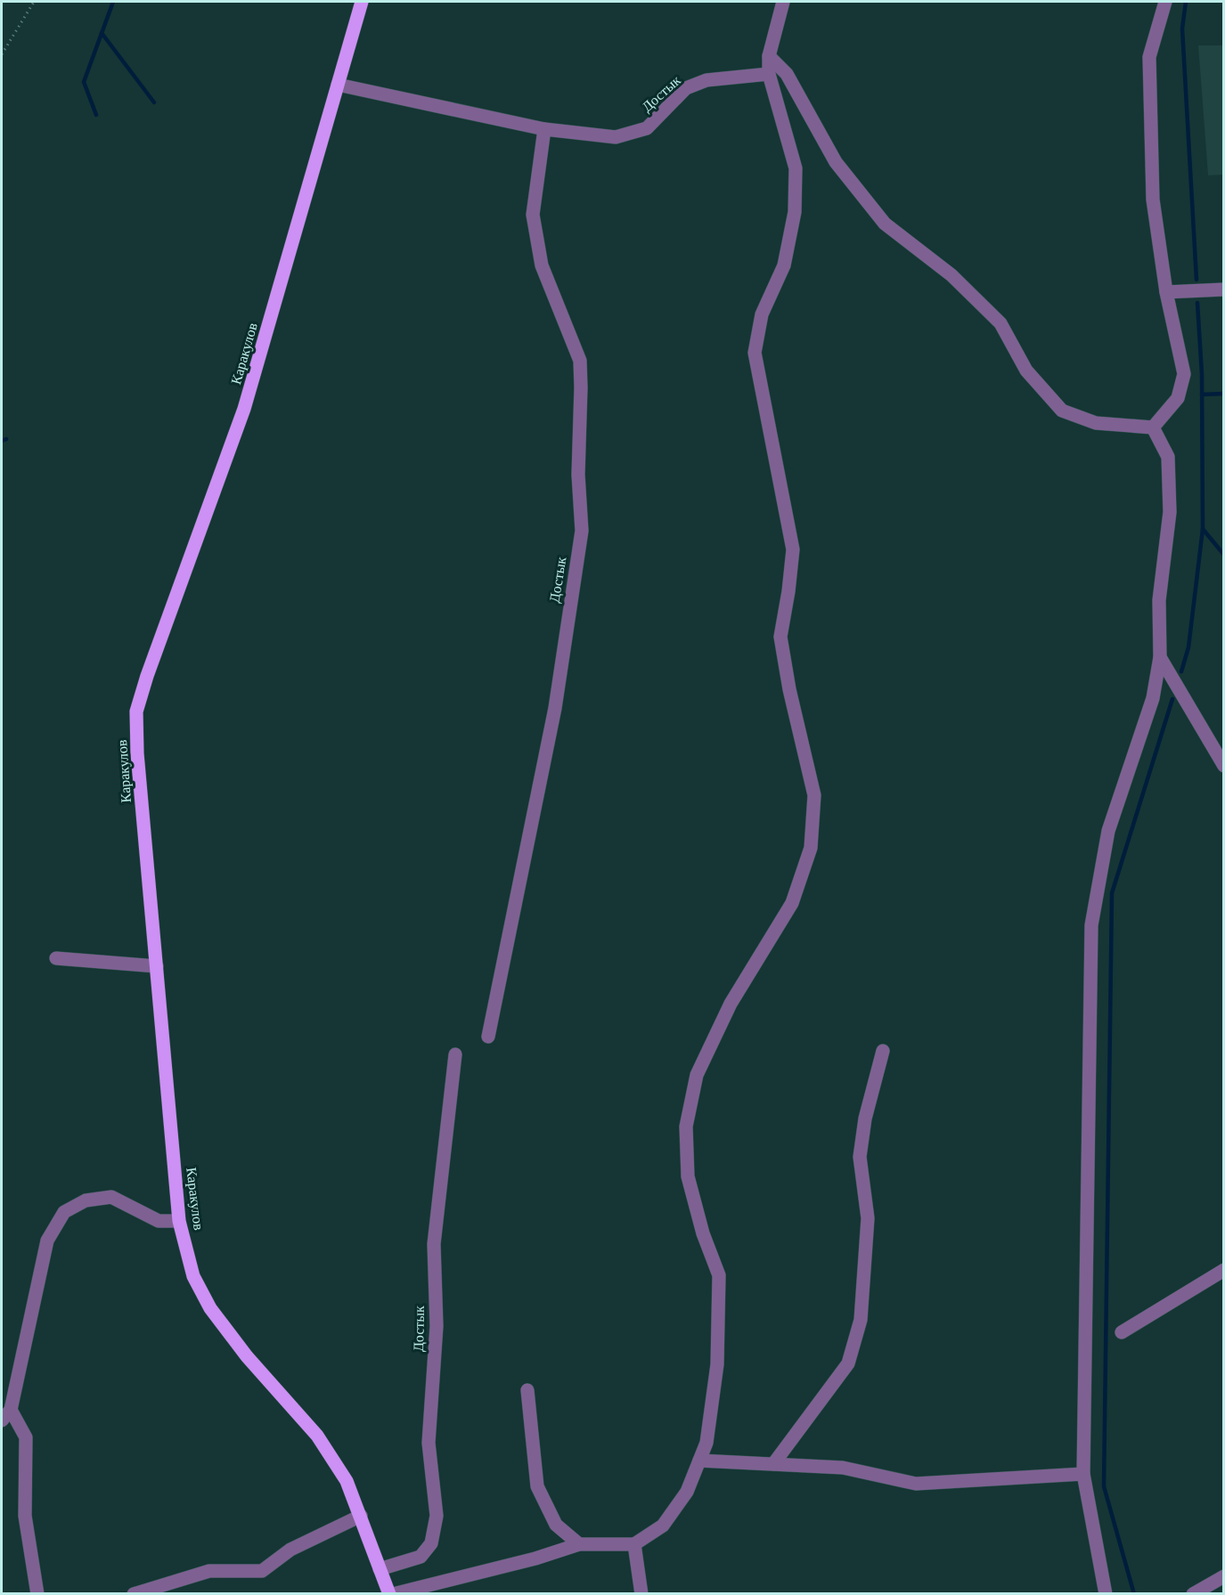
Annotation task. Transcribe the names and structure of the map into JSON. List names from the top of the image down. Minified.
{"streets":{"main road":["Каракулов"],"street":["Достык"]},"crossings":[["Достык","Каракулов"]]}
